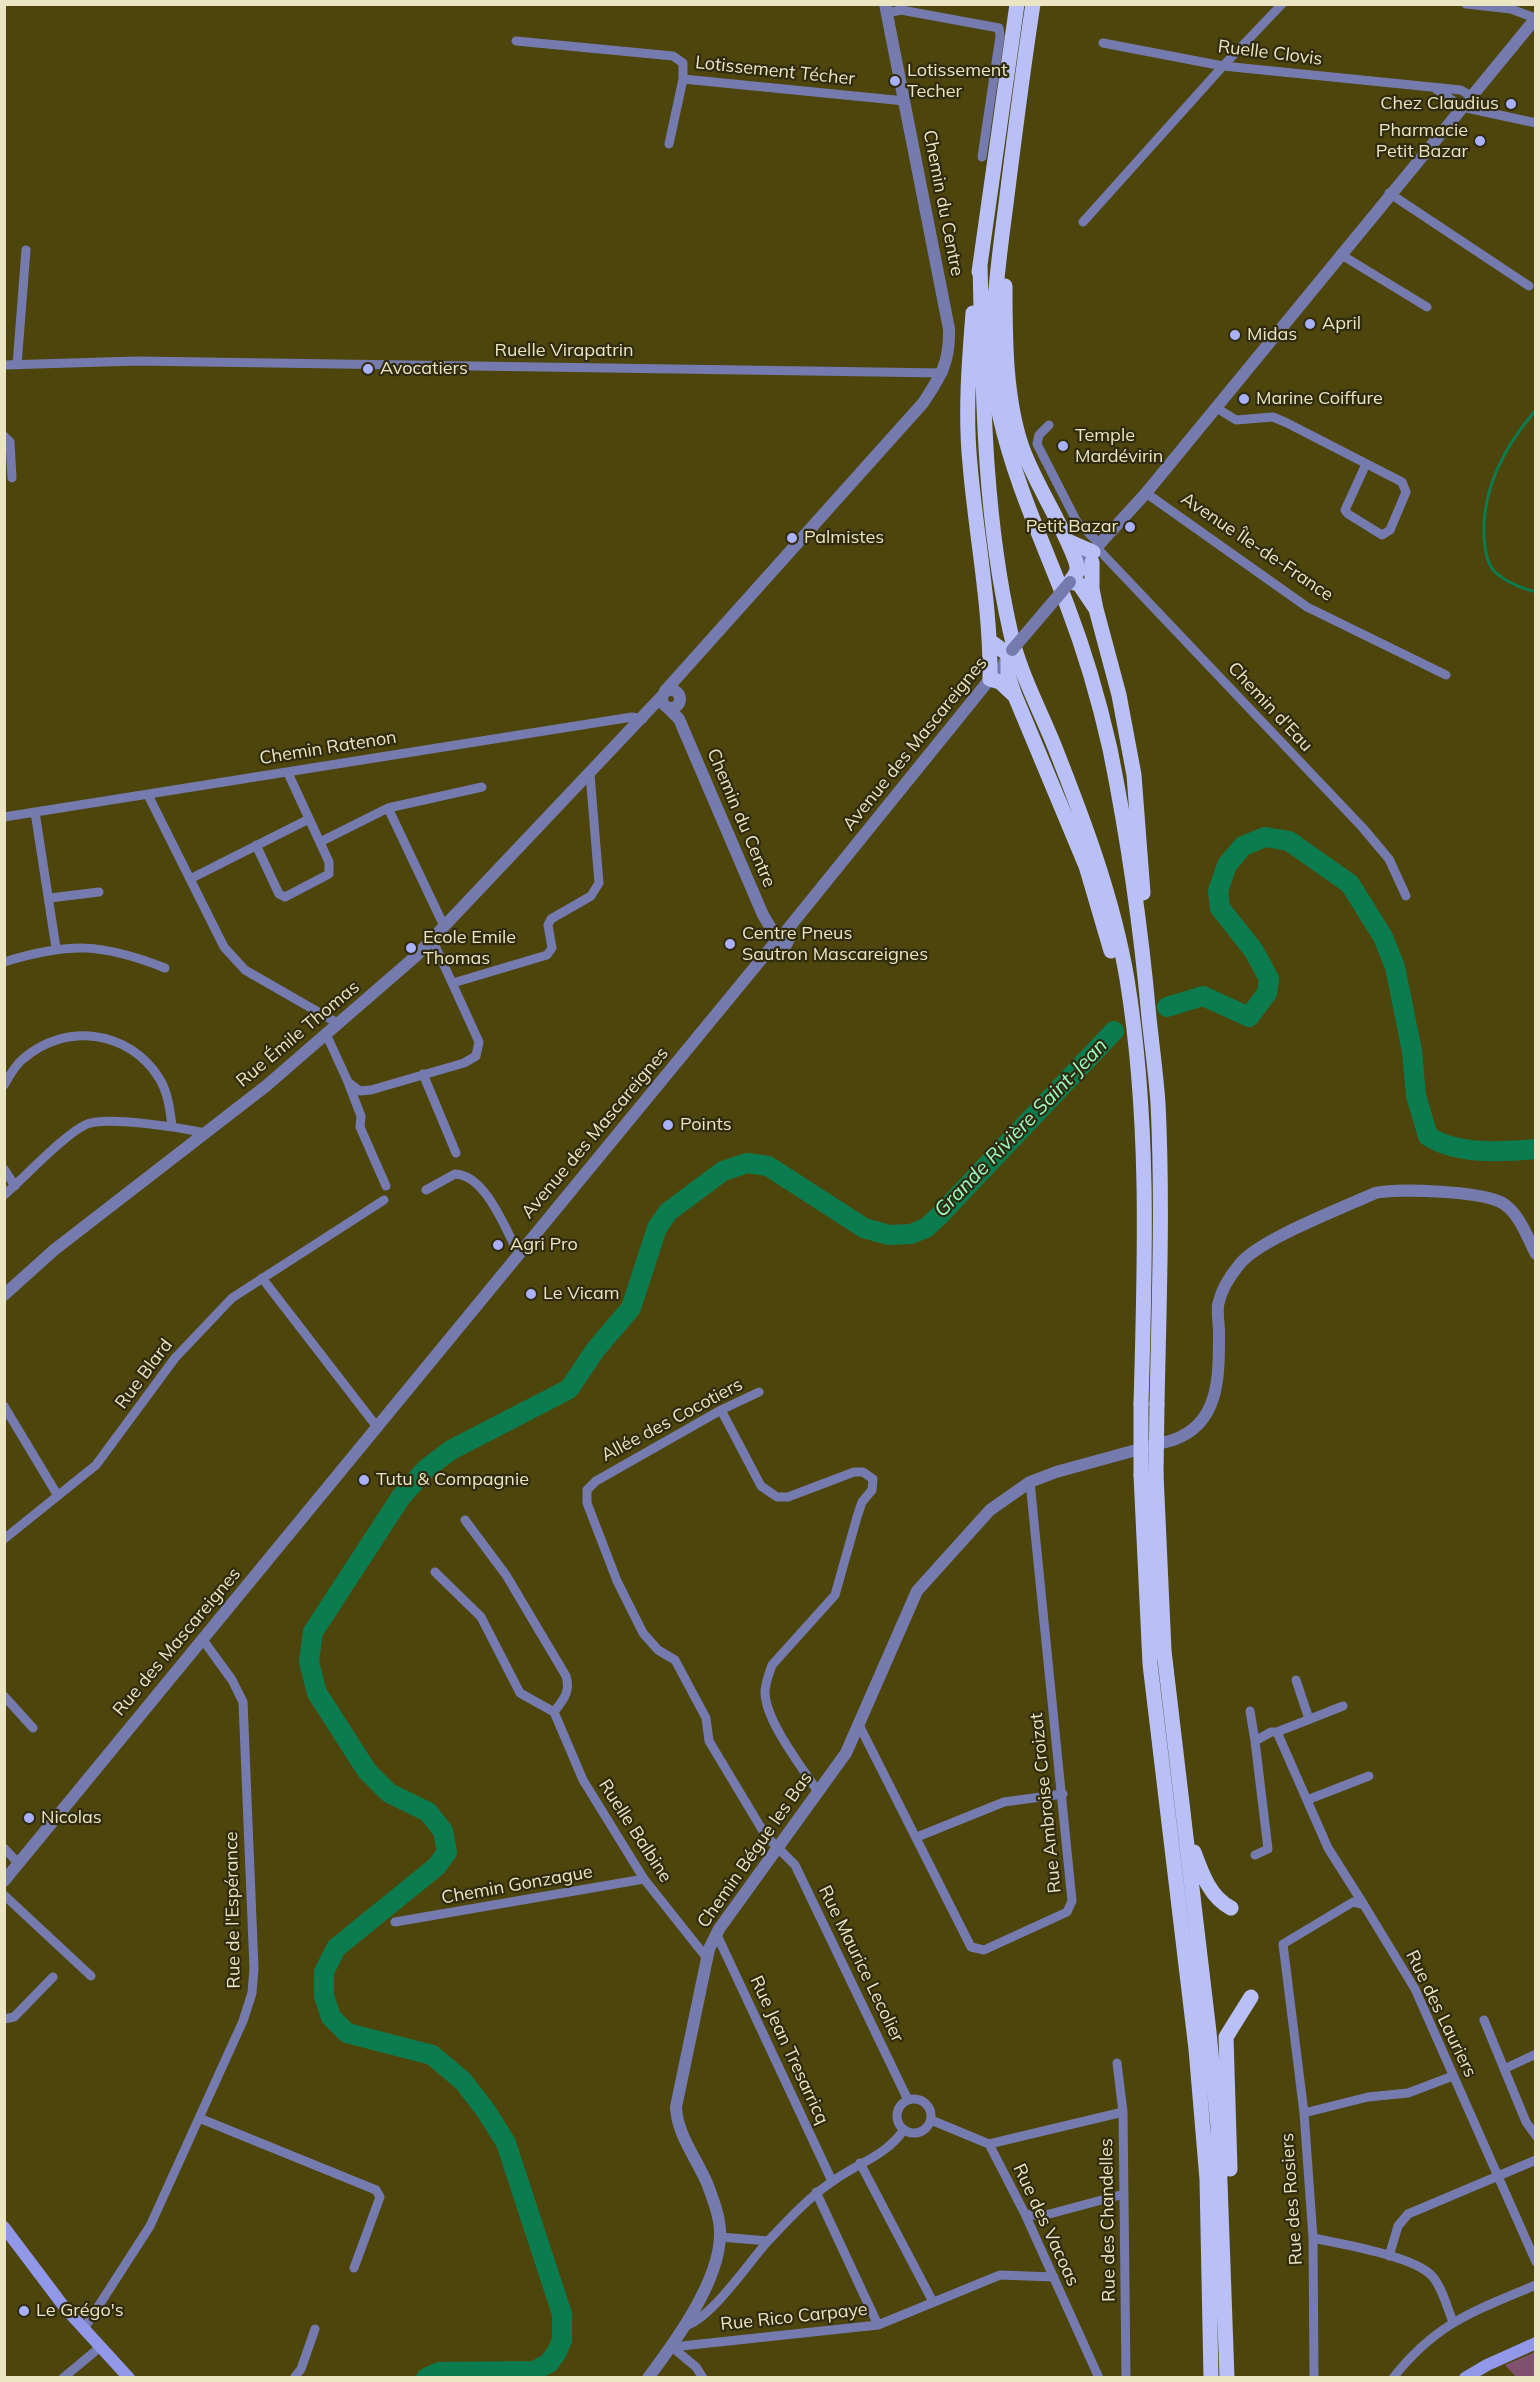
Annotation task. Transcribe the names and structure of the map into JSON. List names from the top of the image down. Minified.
{"streets":{"street":["Ruelle Clovis","Lotissement Técher","Chemin du Centre","Ruelle Virapatrin","Avenue Île-de-France","Chemin d'Eau","Avenue des Mascareignes","Chemin Ratenon","Rue Émile Thomas","Rue Blard","Allée des Cocotiers","Rue des Mascareignes","Rue Ambroise Croizat","Ruelle Balbine","Chemin Bégue les Bas","Chemin Gonzague","Rue de l'Espérance","Rue Maurice Lecolier","Rue des Lauriers","Rue Jean Tresarricq","Rue des Rosiers","Rue des Chandelles","Rue des Vacoas","Rue Rico Carpaye"]},"crossings":[["Lotissement Técher","Chemin du Centre"],["Chemin du Centre","Ruelle Virapatrin"],["Chemin du Centre","Avenue des Mascareignes"],["Avenue des Mascareignes","Rue des Mascareignes"],["Chemin Ratenon","Rue Émile Thomas"],["Allée des Cocotiers","Rue Maurice Lecolier"],["Rue des Mascareignes","Rue de l'Espérance"],["Rue Ambroise Croizat","Chemin Bégue les Bas"],["Ruelle Balbine","Chemin Bégue les Bas"],["Ruelle Balbine","Chemin Gonzague"],["Chemin Bégue les Bas","Rue Maurice Lecolier"],["Chemin Bégue les Bas","Rue Jean Tresarricq"],["Rue des Lauriers","Rue des Rosiers"],["Rue des Vacoas","Rue Rico Carpaye"]],"water":["Grande Rivière Saint-Jean"],"places":["Lotissement Techer","Chez Claudius","Pharmacie Petit Bazar","April","Midas","Avocatiers","Marine Coiffure","Temple Mardévirin","Petit Bazar","Palmistes","Centre Pneus Sautron Mascareignes","Ecole Emile Thomas","Points","Agri Pro","Le Vicam","Tutu & Compagnie","Nicolas","Le Grégo's"]}
